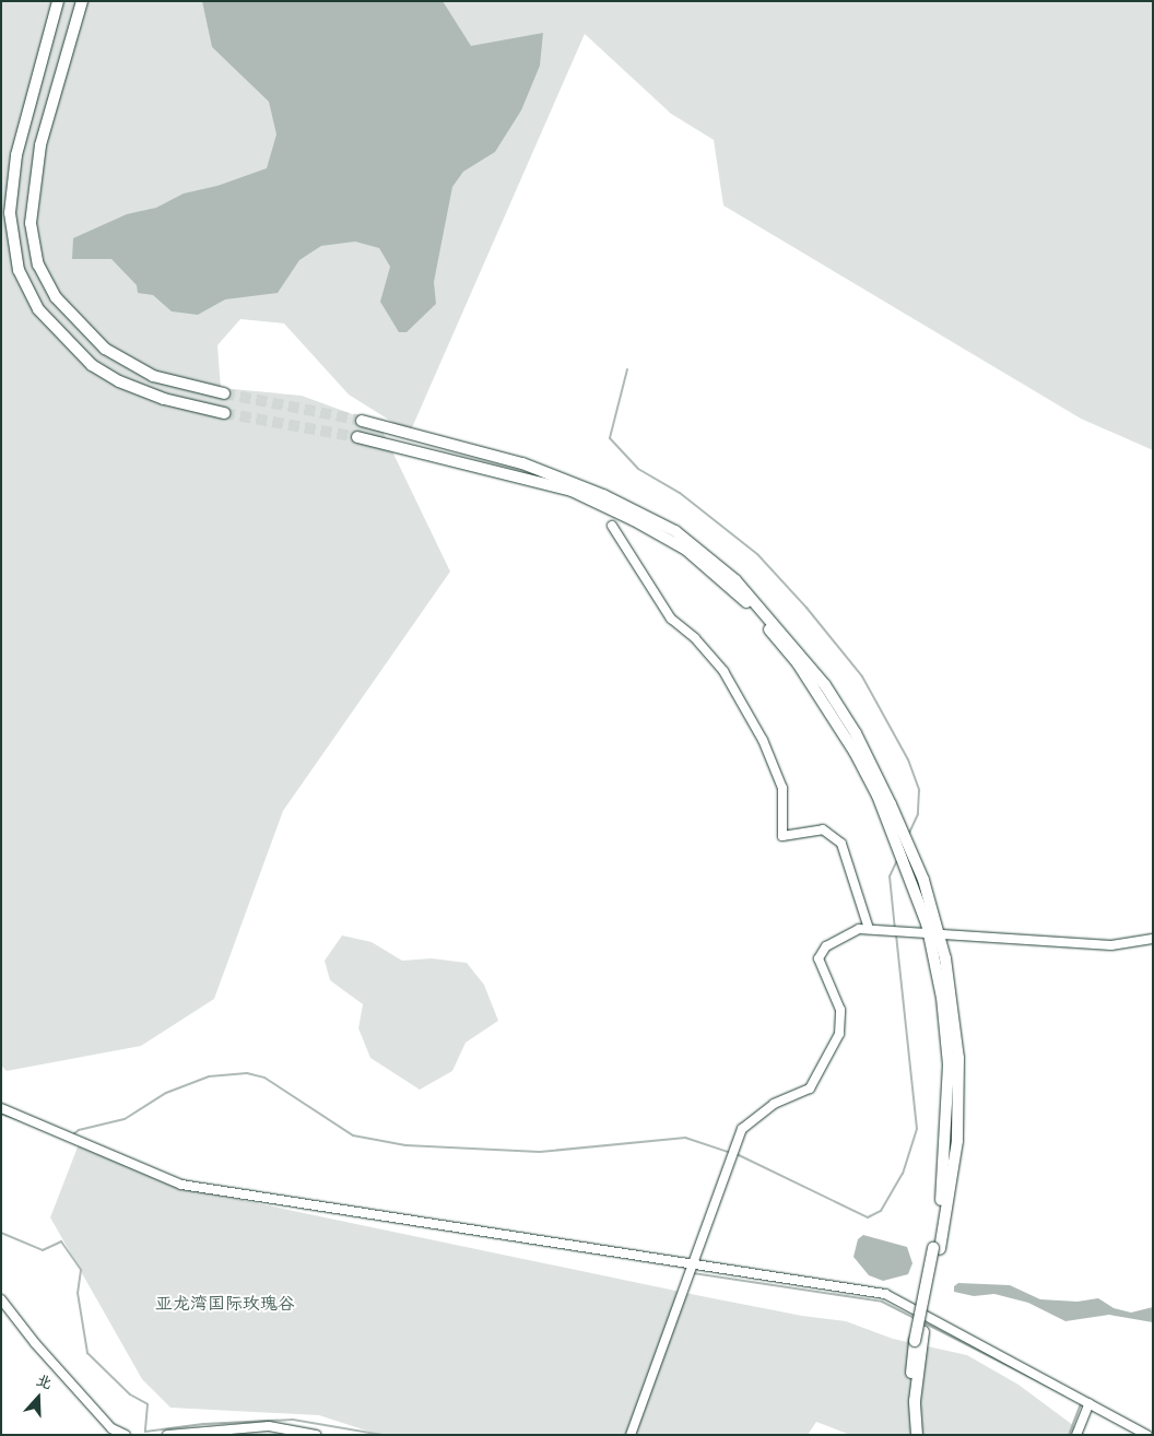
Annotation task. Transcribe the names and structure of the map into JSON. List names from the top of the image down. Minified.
{"parks":["亚龙湾国际玫瑰谷"],"north":"top"}
